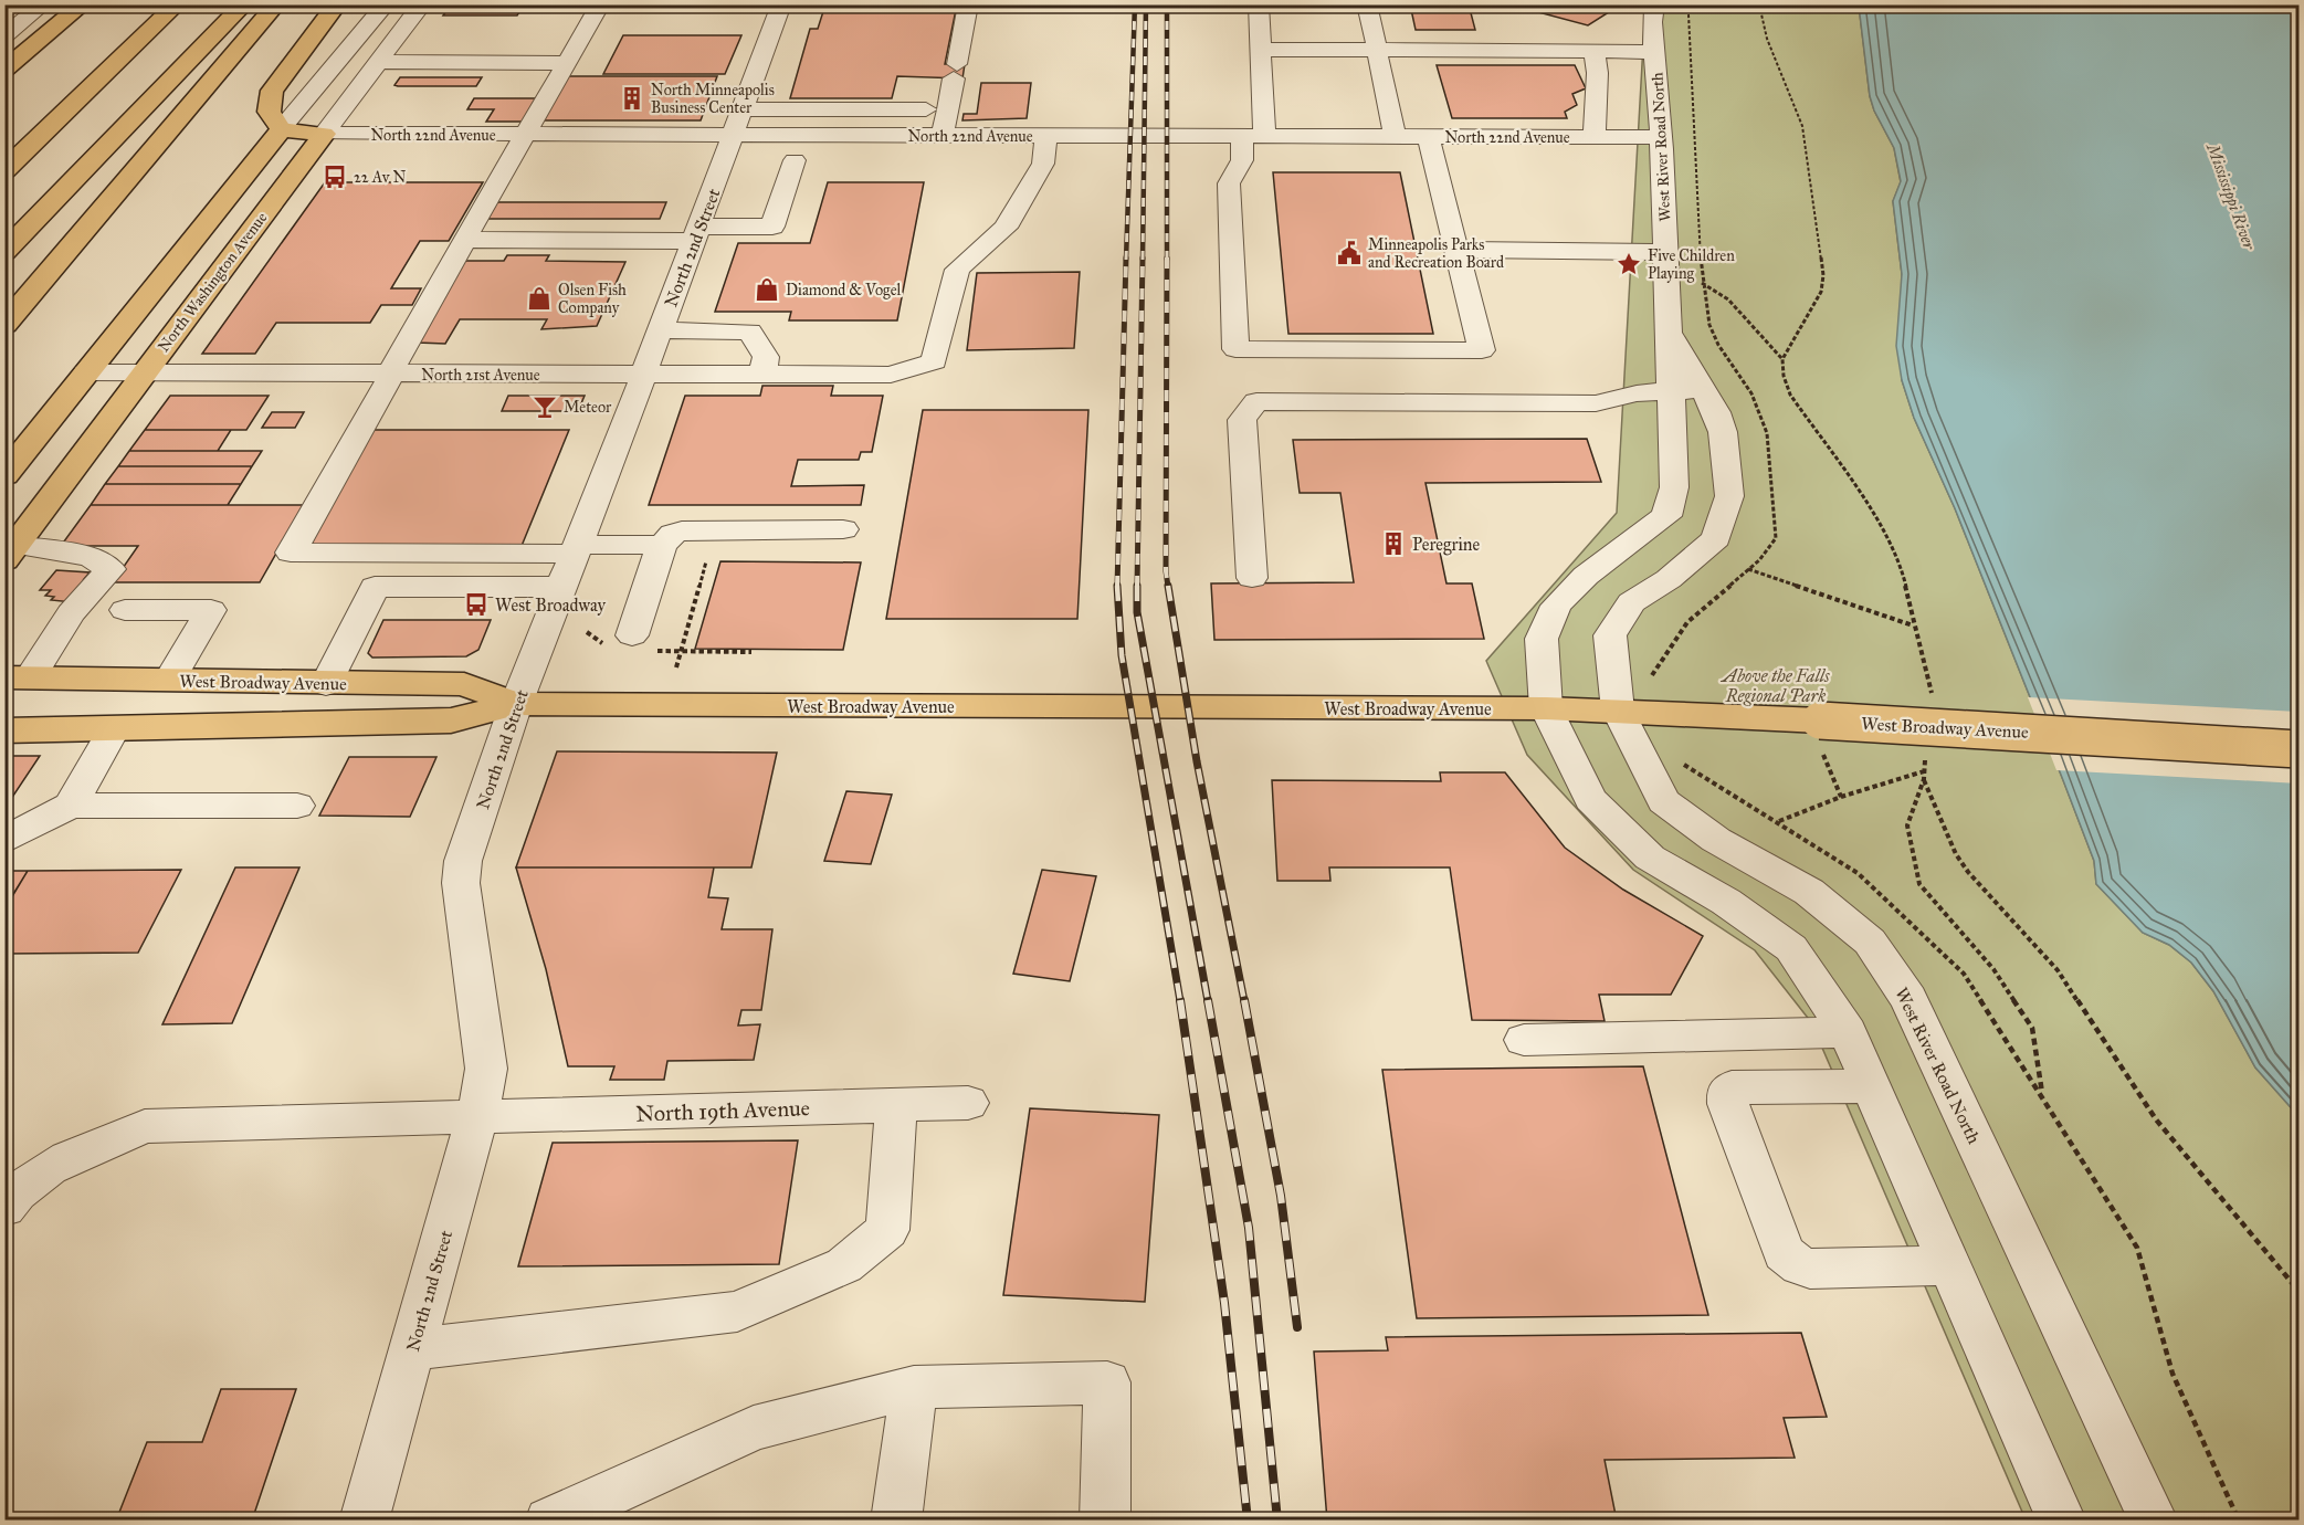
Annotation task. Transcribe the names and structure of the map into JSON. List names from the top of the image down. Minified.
{"streets":{"main road":["North 22nd Avenue","North Washington Avenue","West Broadway Avenue"],"street":["West River Road North","North 2nd Street","North 21st Avenue","North 19th Avenue"]},"crossings":[["North 22nd Avenue","West River Road North"],["North 22nd Avenue","North 2nd Street"],["North 22nd Avenue","North Washington Avenue"],["North 22nd Avenue","North 21st Avenue"],["West River Road North","West Broadway Avenue"],["North 2nd Street","North 21st Avenue"],["North 2nd Street","West Broadway Avenue"],["North 2nd Street","North 19th Avenue"],["North Washington Avenue","North 21st Avenue"]],"water":["Mississippi River"],"parks":["Above the Falls Regional Park"],"places":{"building":["North Minneapolis Business Center","Peregrine"],"bus stop":["22 Av N","West Broadway"],"public building":["Minneapolis Parks and Recreation Board"],"place":["Five Children Playing"],"shop":["Diamond & Vogel","Olsen Fish Company"],"bar":["Meteor"]}}
